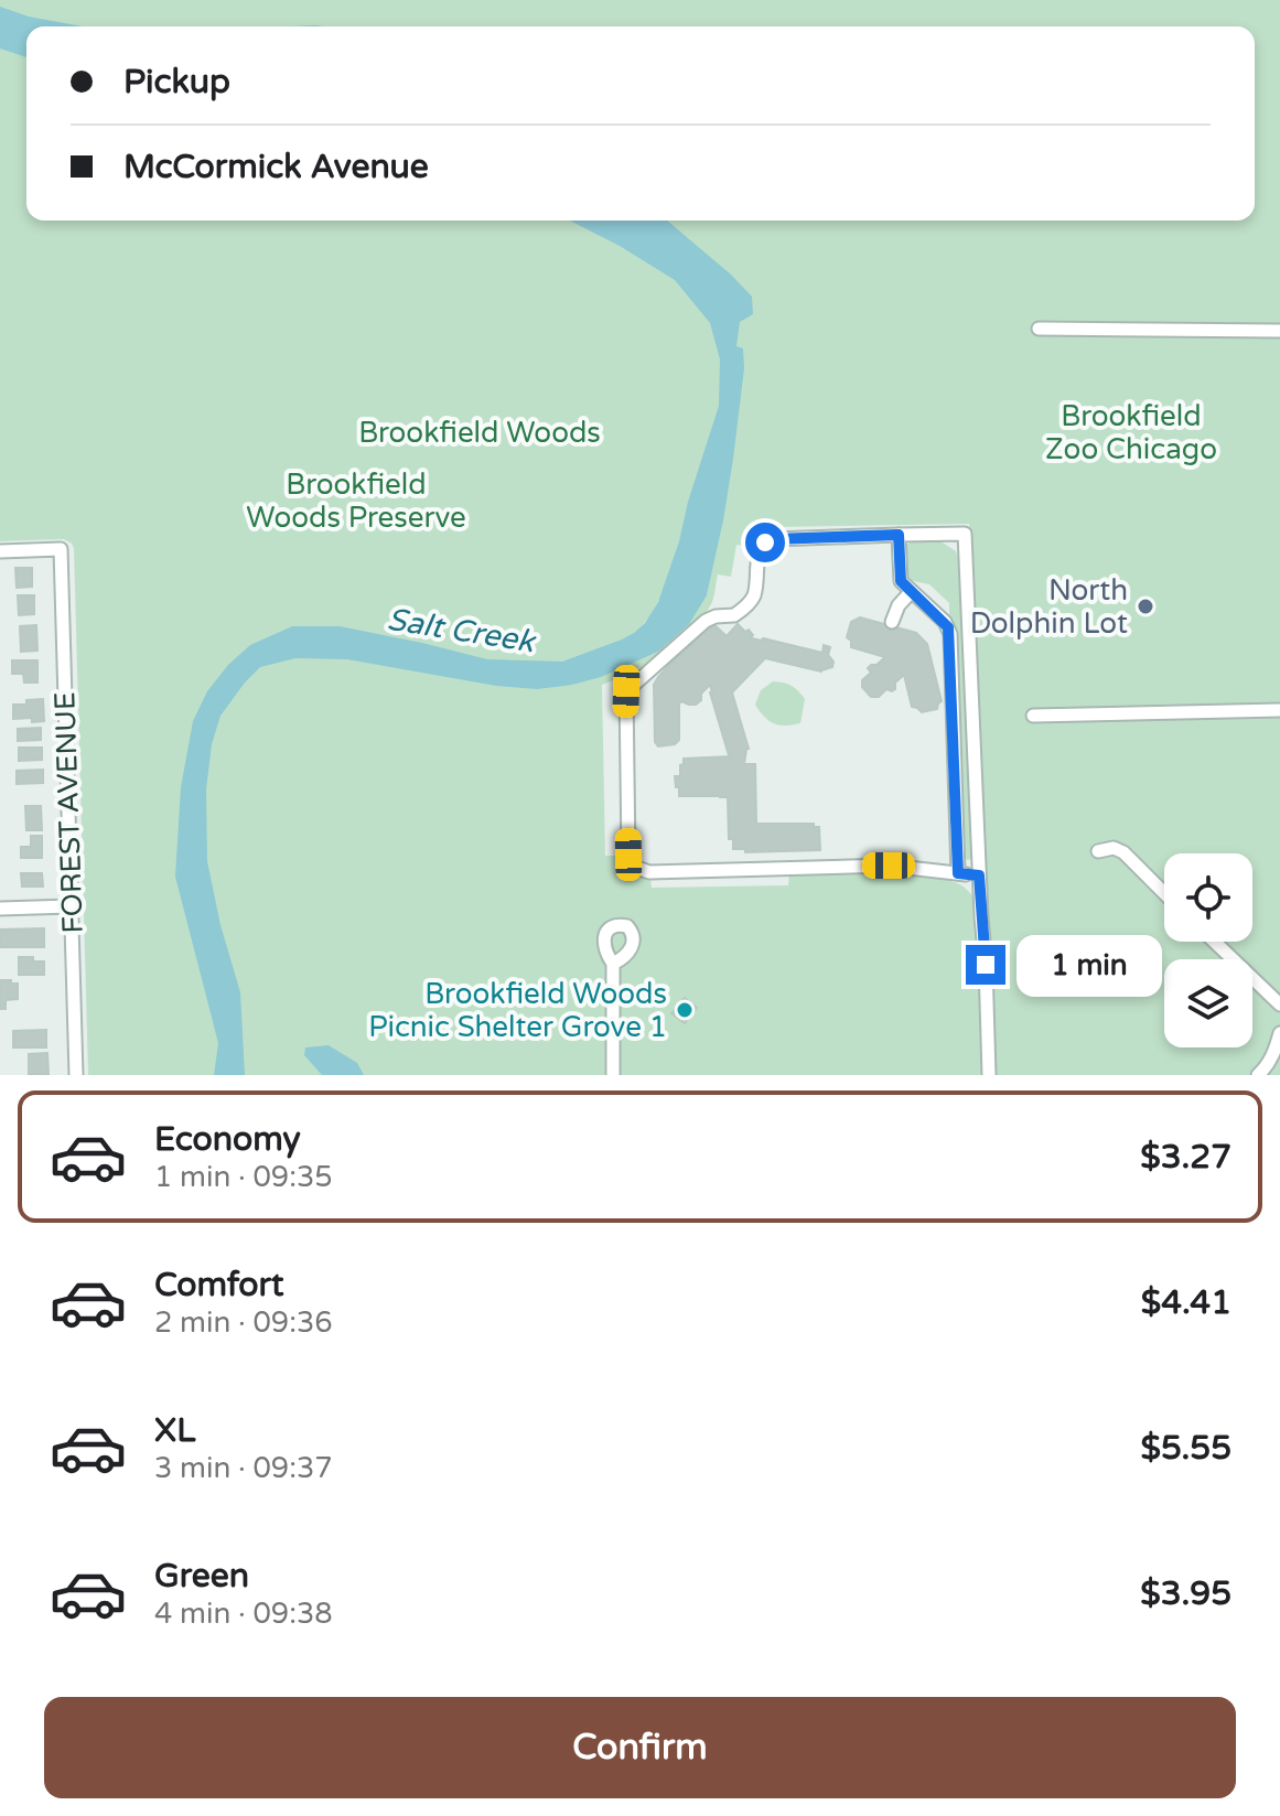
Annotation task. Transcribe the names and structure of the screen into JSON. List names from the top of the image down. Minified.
{"streets":{"street":["FOREST AVENUE"]},"water":["Salt Creek"],"parks":["Brookfield Zoo Chicago","Brookfield Woods","Brookfield Woods Preserve"],"places":["North Dolphin Lot","Brookfield Woods Picnic Shelter Grove 1"],"page":{"banner":["Pickup","McCormick Avenue"],"bubble":"1 min","list":[{"name":"Economy","note":"1 min · 09:35","value":"$3.27"},{"name":"Comfort","note":"2 min · 09:36","value":"$4.41"},{"name":"XL","note":"3 min · 09:37","value":"$5.55"},{"name":"Green","note":"4 min · 09:38","value":"$3.95"}],"buttons":"Confirm"}}
